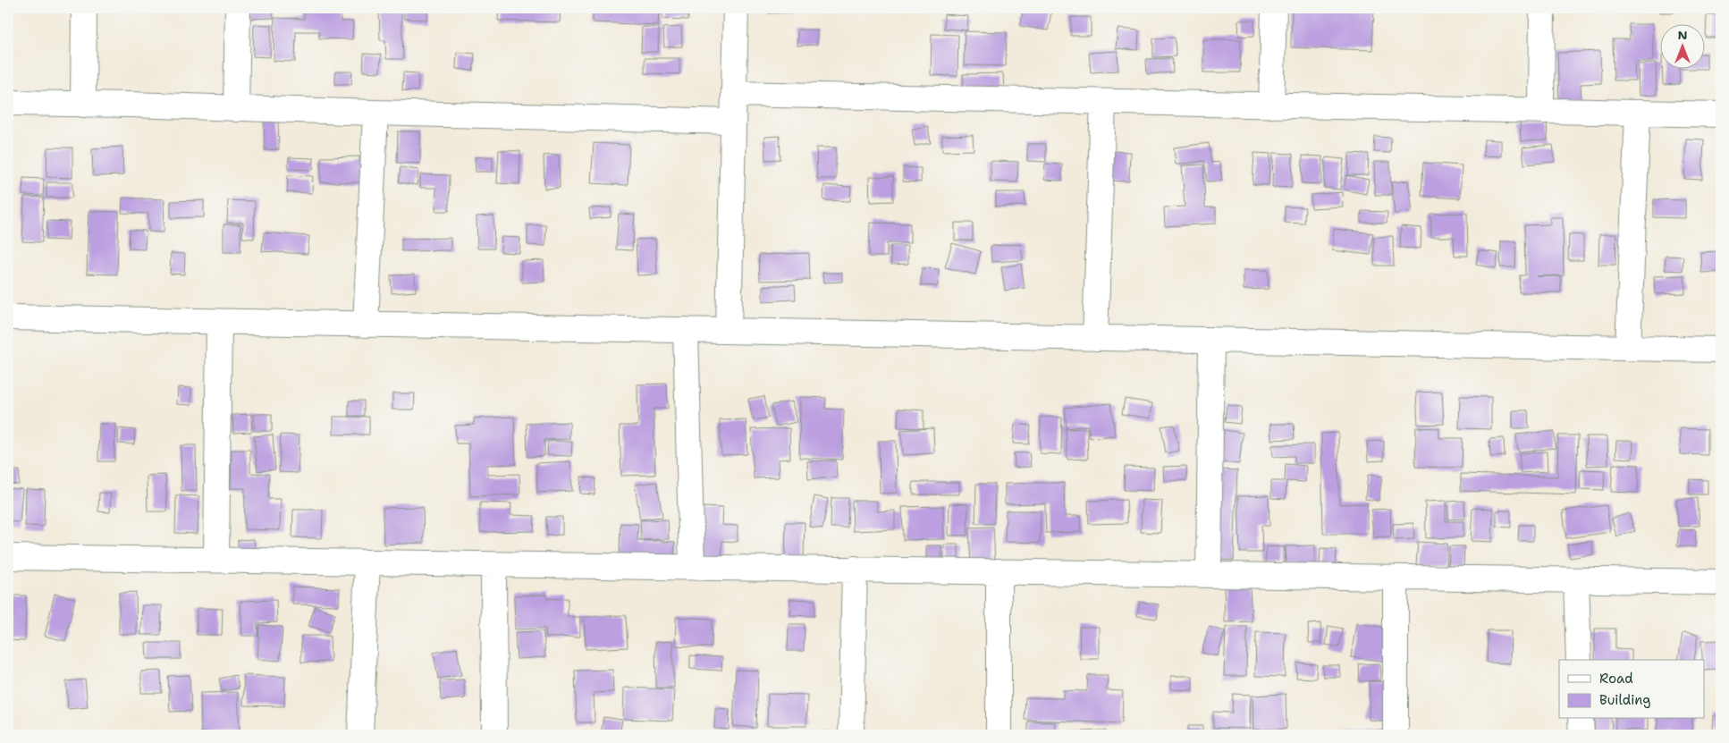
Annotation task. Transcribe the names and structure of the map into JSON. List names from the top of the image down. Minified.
{"legend":["Road","Building"],"north":"top"}
